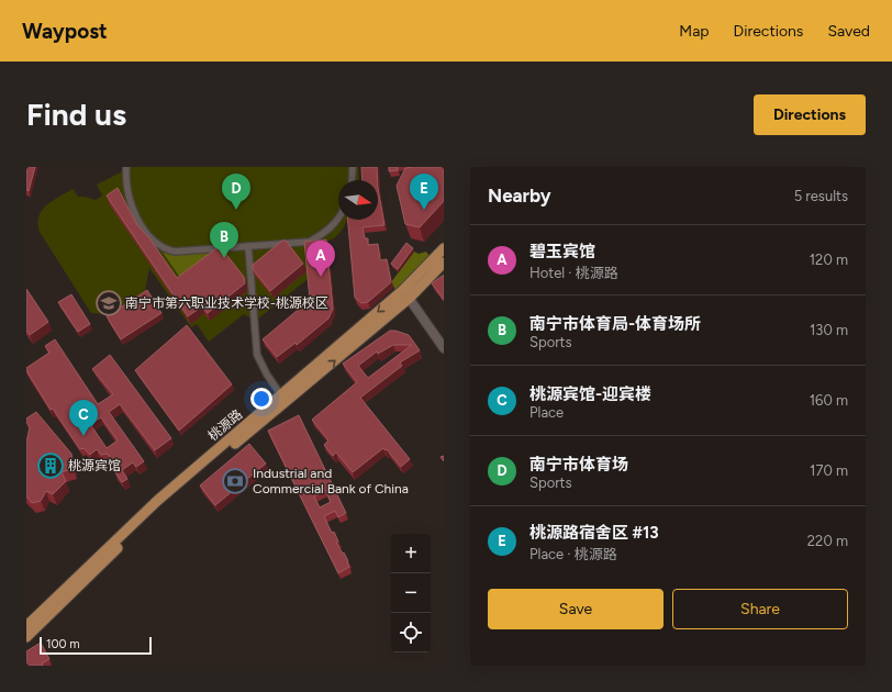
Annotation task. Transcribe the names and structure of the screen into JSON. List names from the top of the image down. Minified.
{"streets":{"main road":["桃源路"]},"places":{"school or university":["南宁市第六职业技术学校-桃源校区"],"building":["桃源宾馆"],"bank":["Industrial and Commercial Bank of China"]},"scale_bar":"100 m","north":"right","page":{"header":"Waypost","nav":["Map","Directions","Saved"],"buttons":["Directions",["Save","Share"]],"title":"Find us","heading":["Nearby","5 results"],"pins":["D","E","B","A","C"],"list":[{"mark":"A","name":"碧玉宾馆","note":"Hotel · 桃源路","value":"120 m"},{"mark":"B","name":"南宁市体育局-体育场所","note":"Sports","value":"130 m"},{"mark":"C","name":"桃源宾馆-迎宾楼","note":"Place","value":"160 m"},{"mark":"D","name":"南宁市体育场","note":"Sports","value":"170 m"},{"mark":"E","name":"桃源路宿舍区 #13","note":"Place · 桃源路","value":"220 m"}],"map_buttons":["+","−"],"scale":"100 m"}}
